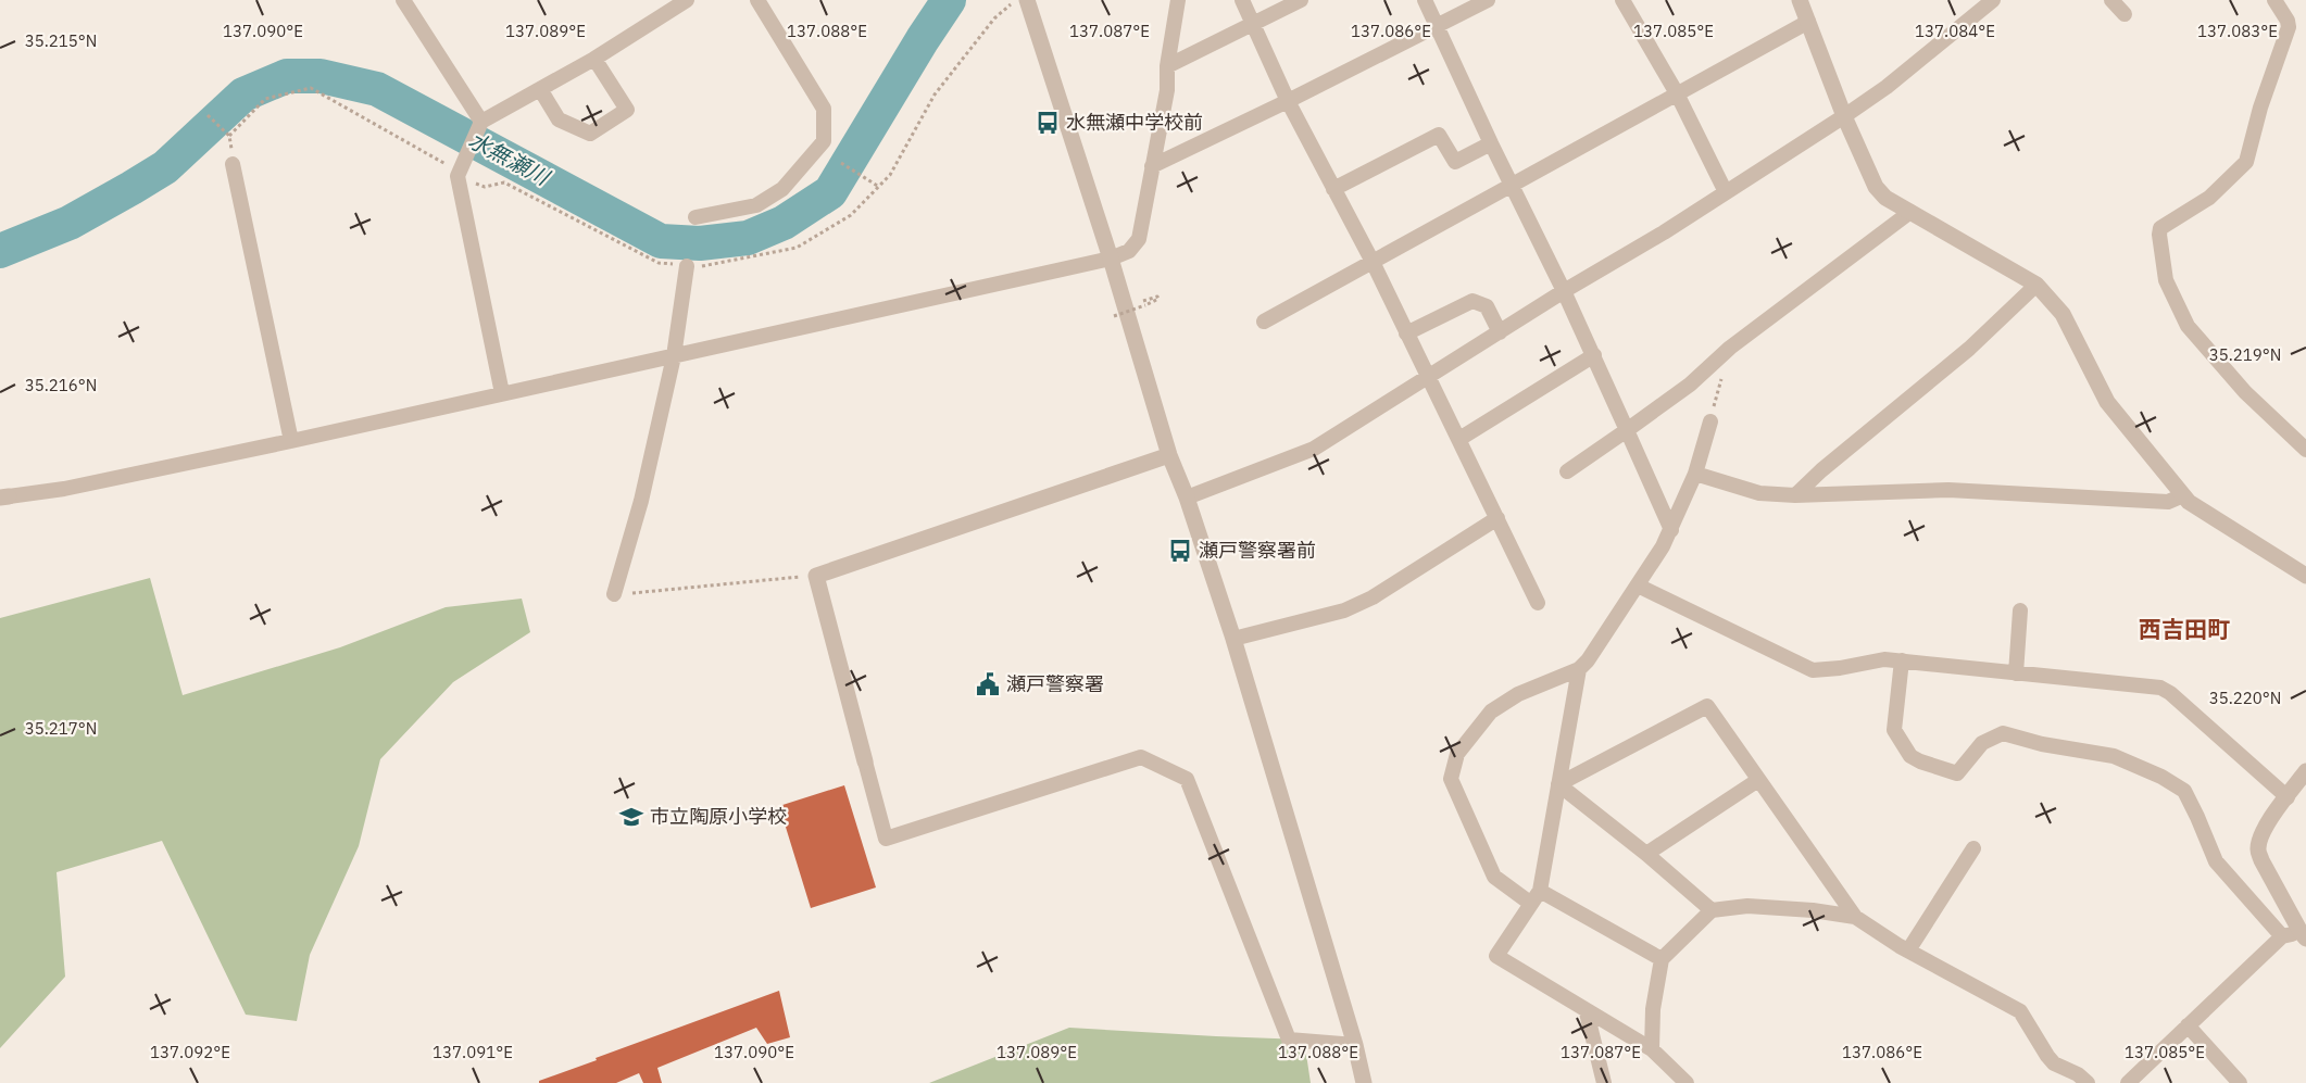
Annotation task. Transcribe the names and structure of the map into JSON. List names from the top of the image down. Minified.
{"districts":["西吉田町"],"water":["水無瀬川"],"places":{"bus stop":["水無瀬中学校前","瀬戸警察署前"],"public building":["瀬戸警察署"],"school or university":["市立陶原小学校"]},"coordinates":["137.090°E","137.089°E","137.088°E","137.087°E","137.086°E","137.085°E","137.084°E","137.083°E","35.215°N","35.219°N","35.216°N","35.220°N","35.217°N","137.092°E","137.091°E"]}
